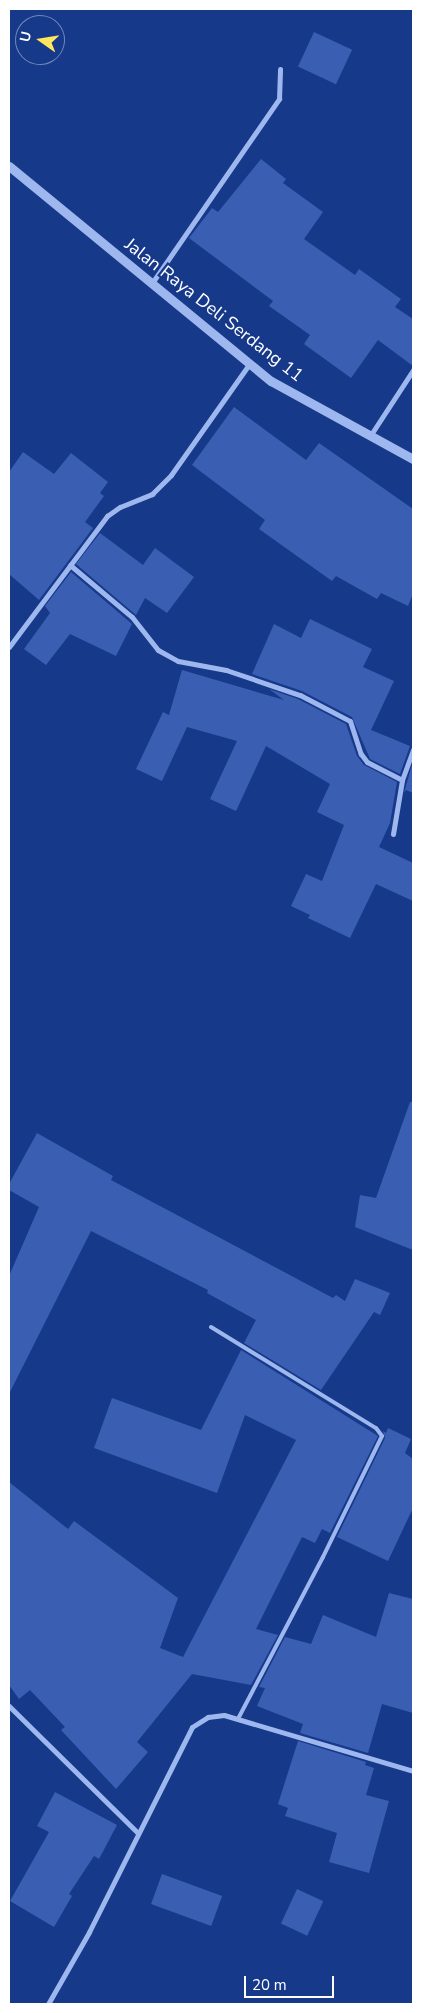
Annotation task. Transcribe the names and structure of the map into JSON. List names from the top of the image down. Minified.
{"streets":{"street":["Jalan Raya Deli Serdang 11"]},"scale_bar":"20 m","north":"left"}
